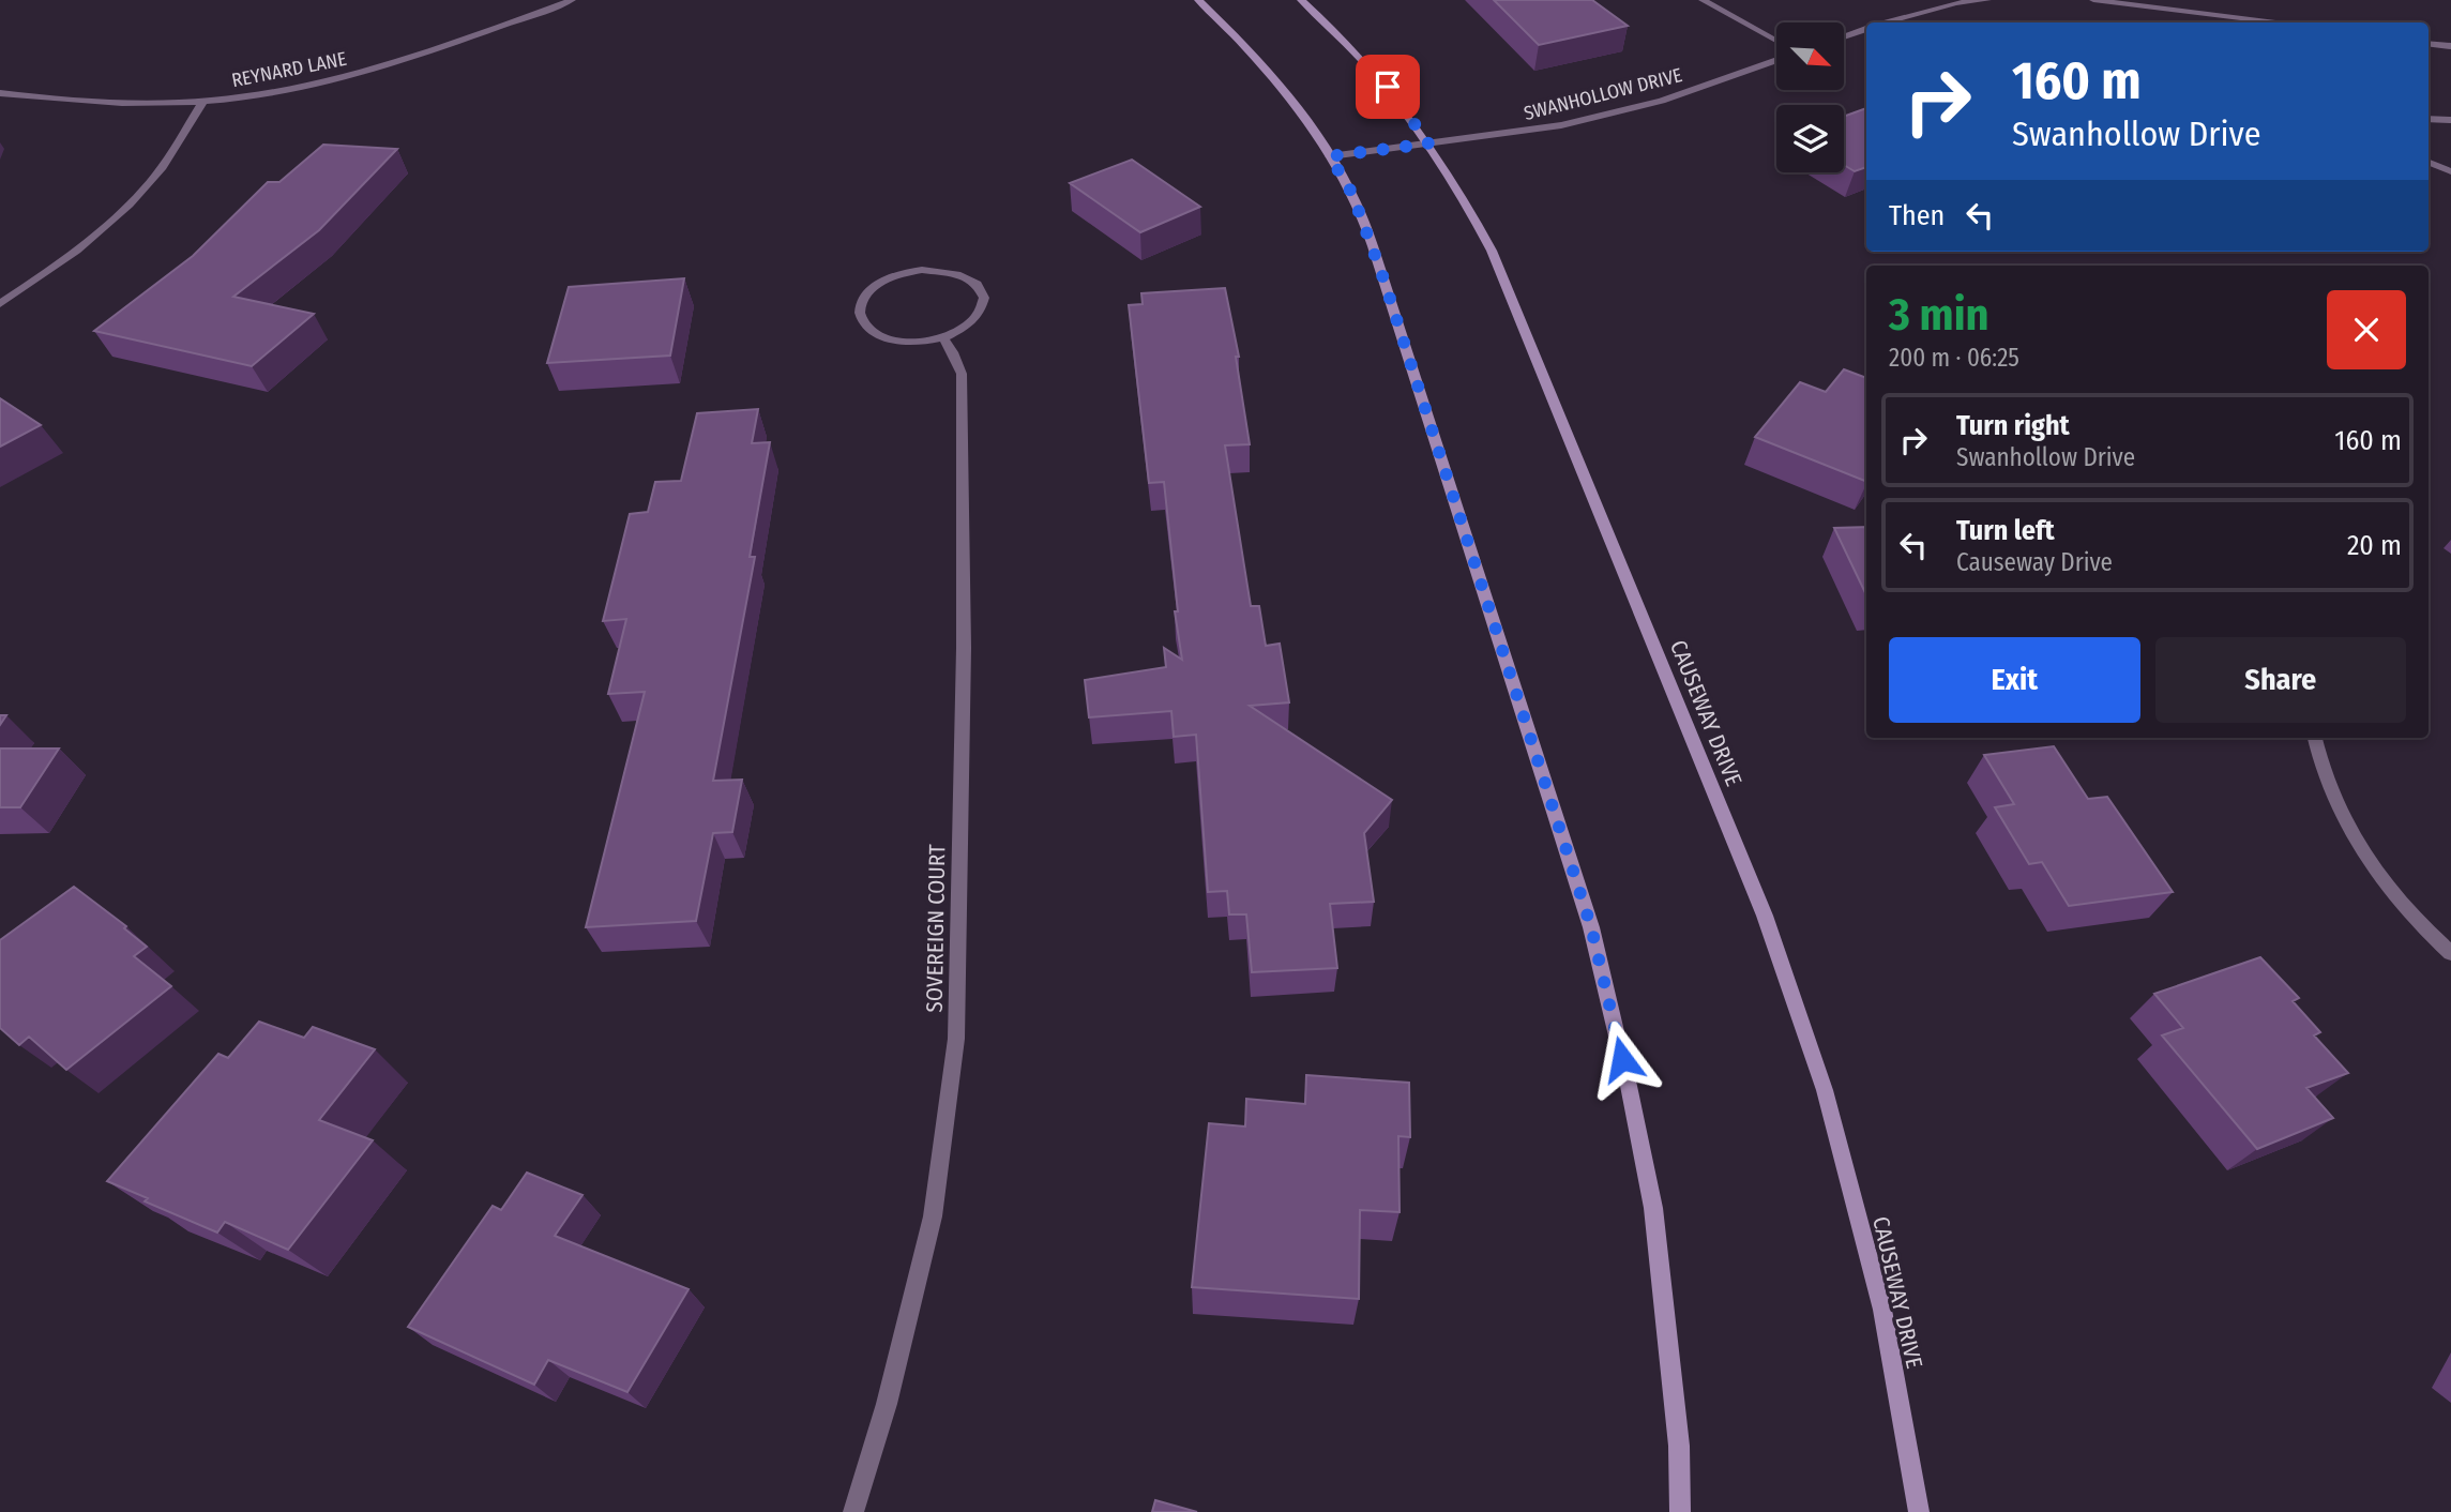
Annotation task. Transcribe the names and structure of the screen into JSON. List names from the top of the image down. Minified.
{"streets":{"street":["REYNARD LANE","SWANHOLLOW DRIVE","CAUSEWAY DRIVE","SOVEREIGN COURT"]},"crossings":[["SWANHOLLOW DRIVE","CAUSEWAY DRIVE"]],"north":"bottom right","page":{"turn":["160 m","Swanhollow Drive"],"then":"Then","heading":["3 min","200 m · 06:25"],"list":[{"name":"Turn right","note":"Swanhollow Drive","value":"160 m"},{"name":"Turn left","note":"Causeway Drive","value":"20 m"}],"buttons":["Exit","Share"]}}
